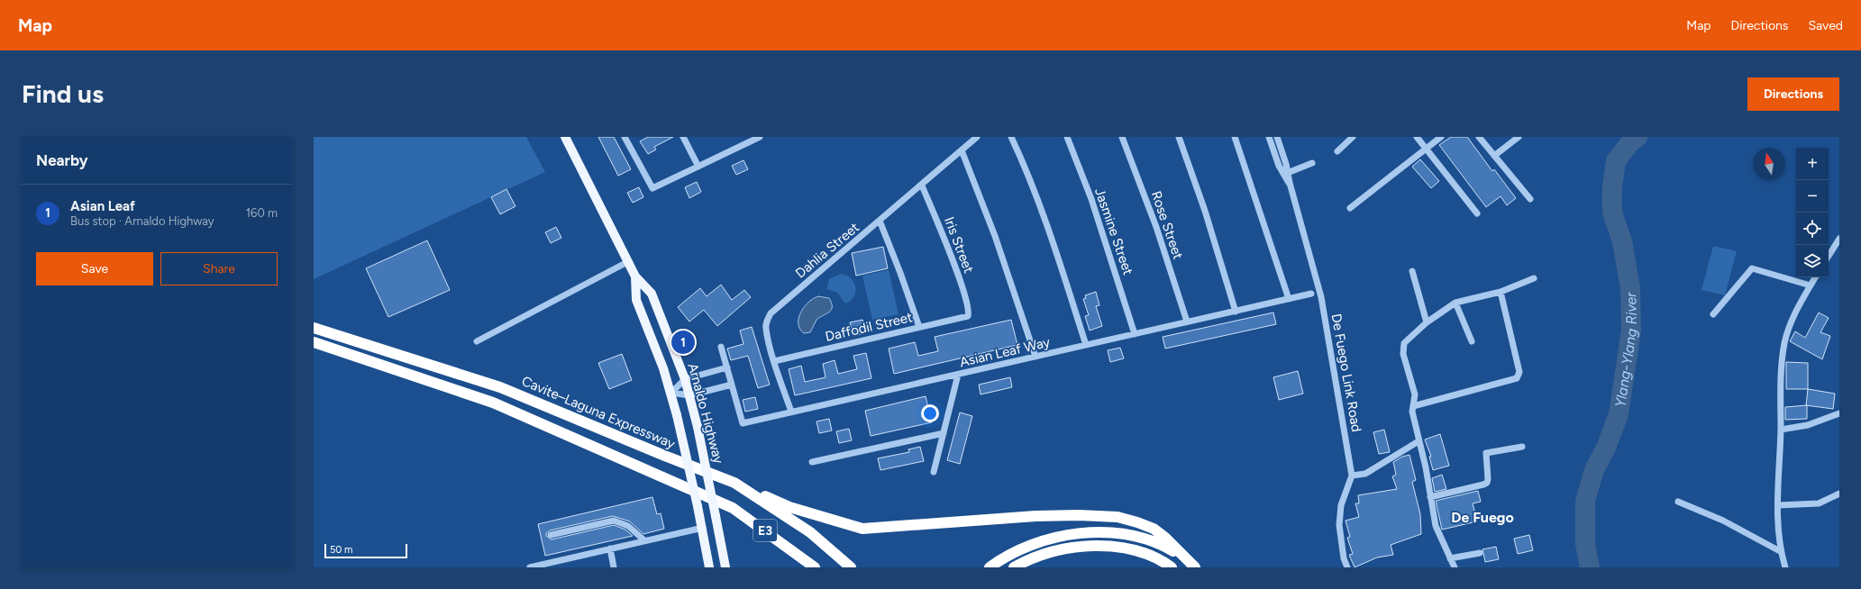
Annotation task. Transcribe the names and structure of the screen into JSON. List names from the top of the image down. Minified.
{"streets":{"highway":["Cavite–Laguna Expressway","E3"],"main road":["Arnaldo Highway"],"street":["Rose Street","Jasmine Street","Iris Street","Dahlia Street","Daffodil Street","Asian Leaf Way","De Fuego Link Road"]},"crossings":[["Rose Street","Asian Leaf Way"],["Jasmine Street","Asian Leaf Way"],["Iris Street","Dahlia Street"],["Iris Street","Daffodil Street"],["Dahlia Street","Daffodil Street"],["Dahlia Street","Asian Leaf Way"]],"districts":["De Fuego"],"water":["Ylang-Ylang River"],"scale_bar":"50 m","north":"top","page":{"header":"Map","nav":["Map","Directions","Saved"],"buttons":["Directions",["Save","Share"]],"title":"Find us","heading":"Nearby","map_buttons":["+","−"],"list":[{"mark":"1","name":"Asian Leaf","note":"Bus stop · Arnaldo Highway","value":"160 m"}],"pins":"1","scale":"50 m"}}
